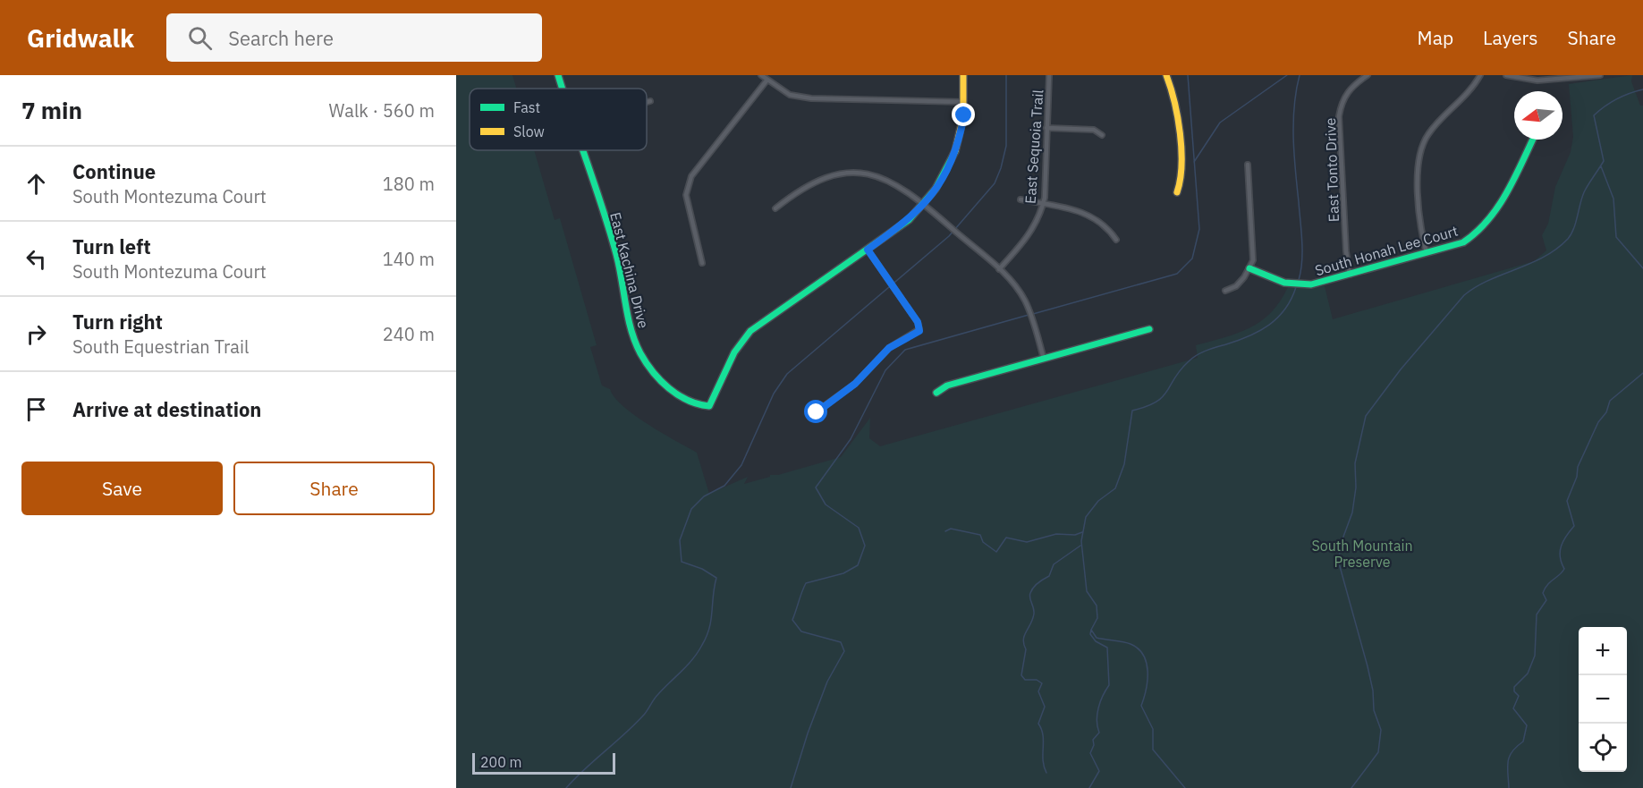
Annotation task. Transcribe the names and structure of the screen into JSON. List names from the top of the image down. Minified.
{"streets":{"street":["East Sequoia Trail","East Tonto Drive","South Honah Lee Court","East Kachina Drive"]},"crossings":[["East Tonto Drive","South Honah Lee Court"]],"parks":["South Mountain Preserve"],"legend":["Fast","Slow"],"scale_bar":"200 m","north":"left","page":{"header":"Gridwalk","search":"Search here","nav":["Map","Layers","Share"],"heading":["7 min","Walk · 560 m"],"list":[["Continue","South Montezuma Court","180 m"],["Turn left","South Montezuma Court","140 m"],["Turn right","South Equestrian Trail","240 m"],"Arrive at destination"],"buttons":["Save","Share"],"map_buttons":["+","−"],"scale":"200 m"}}
